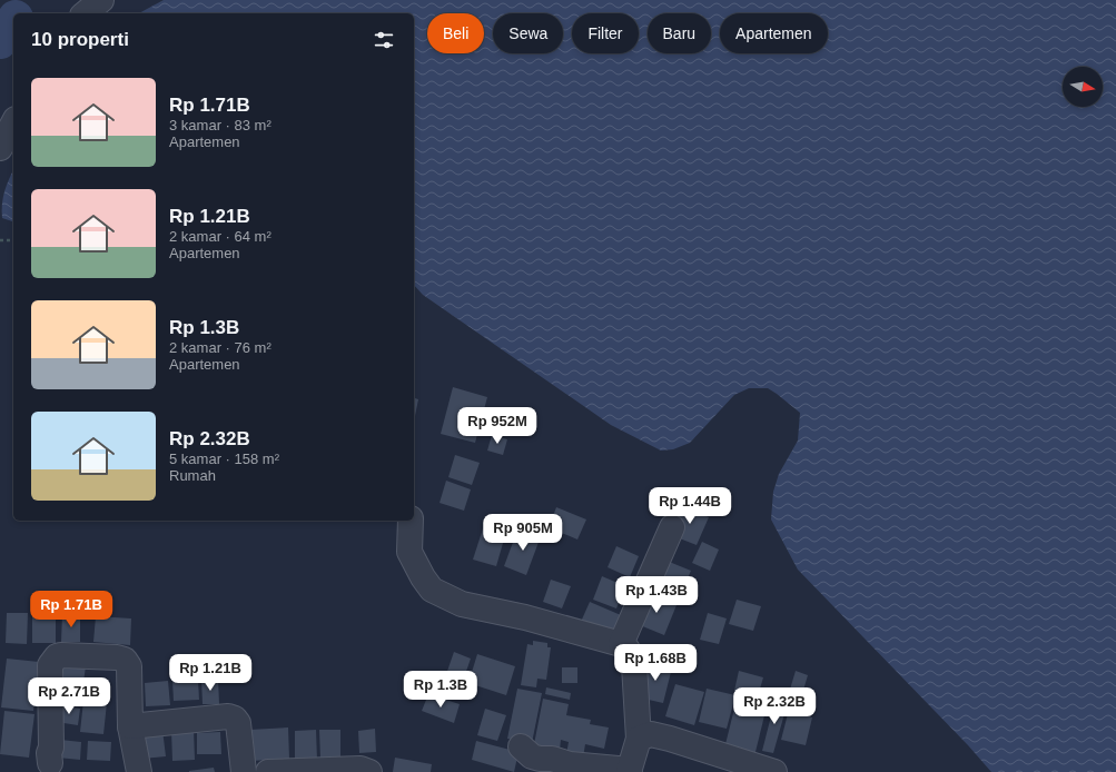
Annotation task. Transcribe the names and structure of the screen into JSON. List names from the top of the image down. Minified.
{"north":"right","page":{"chip":["Beli","Sewa","Filter","Baru","Apartemen"],"heading":"10 properti","list":[{"name":"Rp 1.71B","note":"3 kamar · 83 m² · Apartemen"},{"name":"Rp 1.21B","note":"2 kamar · 64 m² · Apartemen"},{"name":"Rp 1.3B","note":"2 kamar · 76 m² · Apartemen"},{"name":"Rp 2.32B","note":"5 kamar · 158 m² · Rumah"}],"price":["Rp 952M","Rp 1.44B","Rp 905M","Rp 1.43B","Rp 1.71B","Rp 1.68B","Rp 1.21B","Rp 1.3B","Rp 2.71B","Rp 2.32B"]}}
